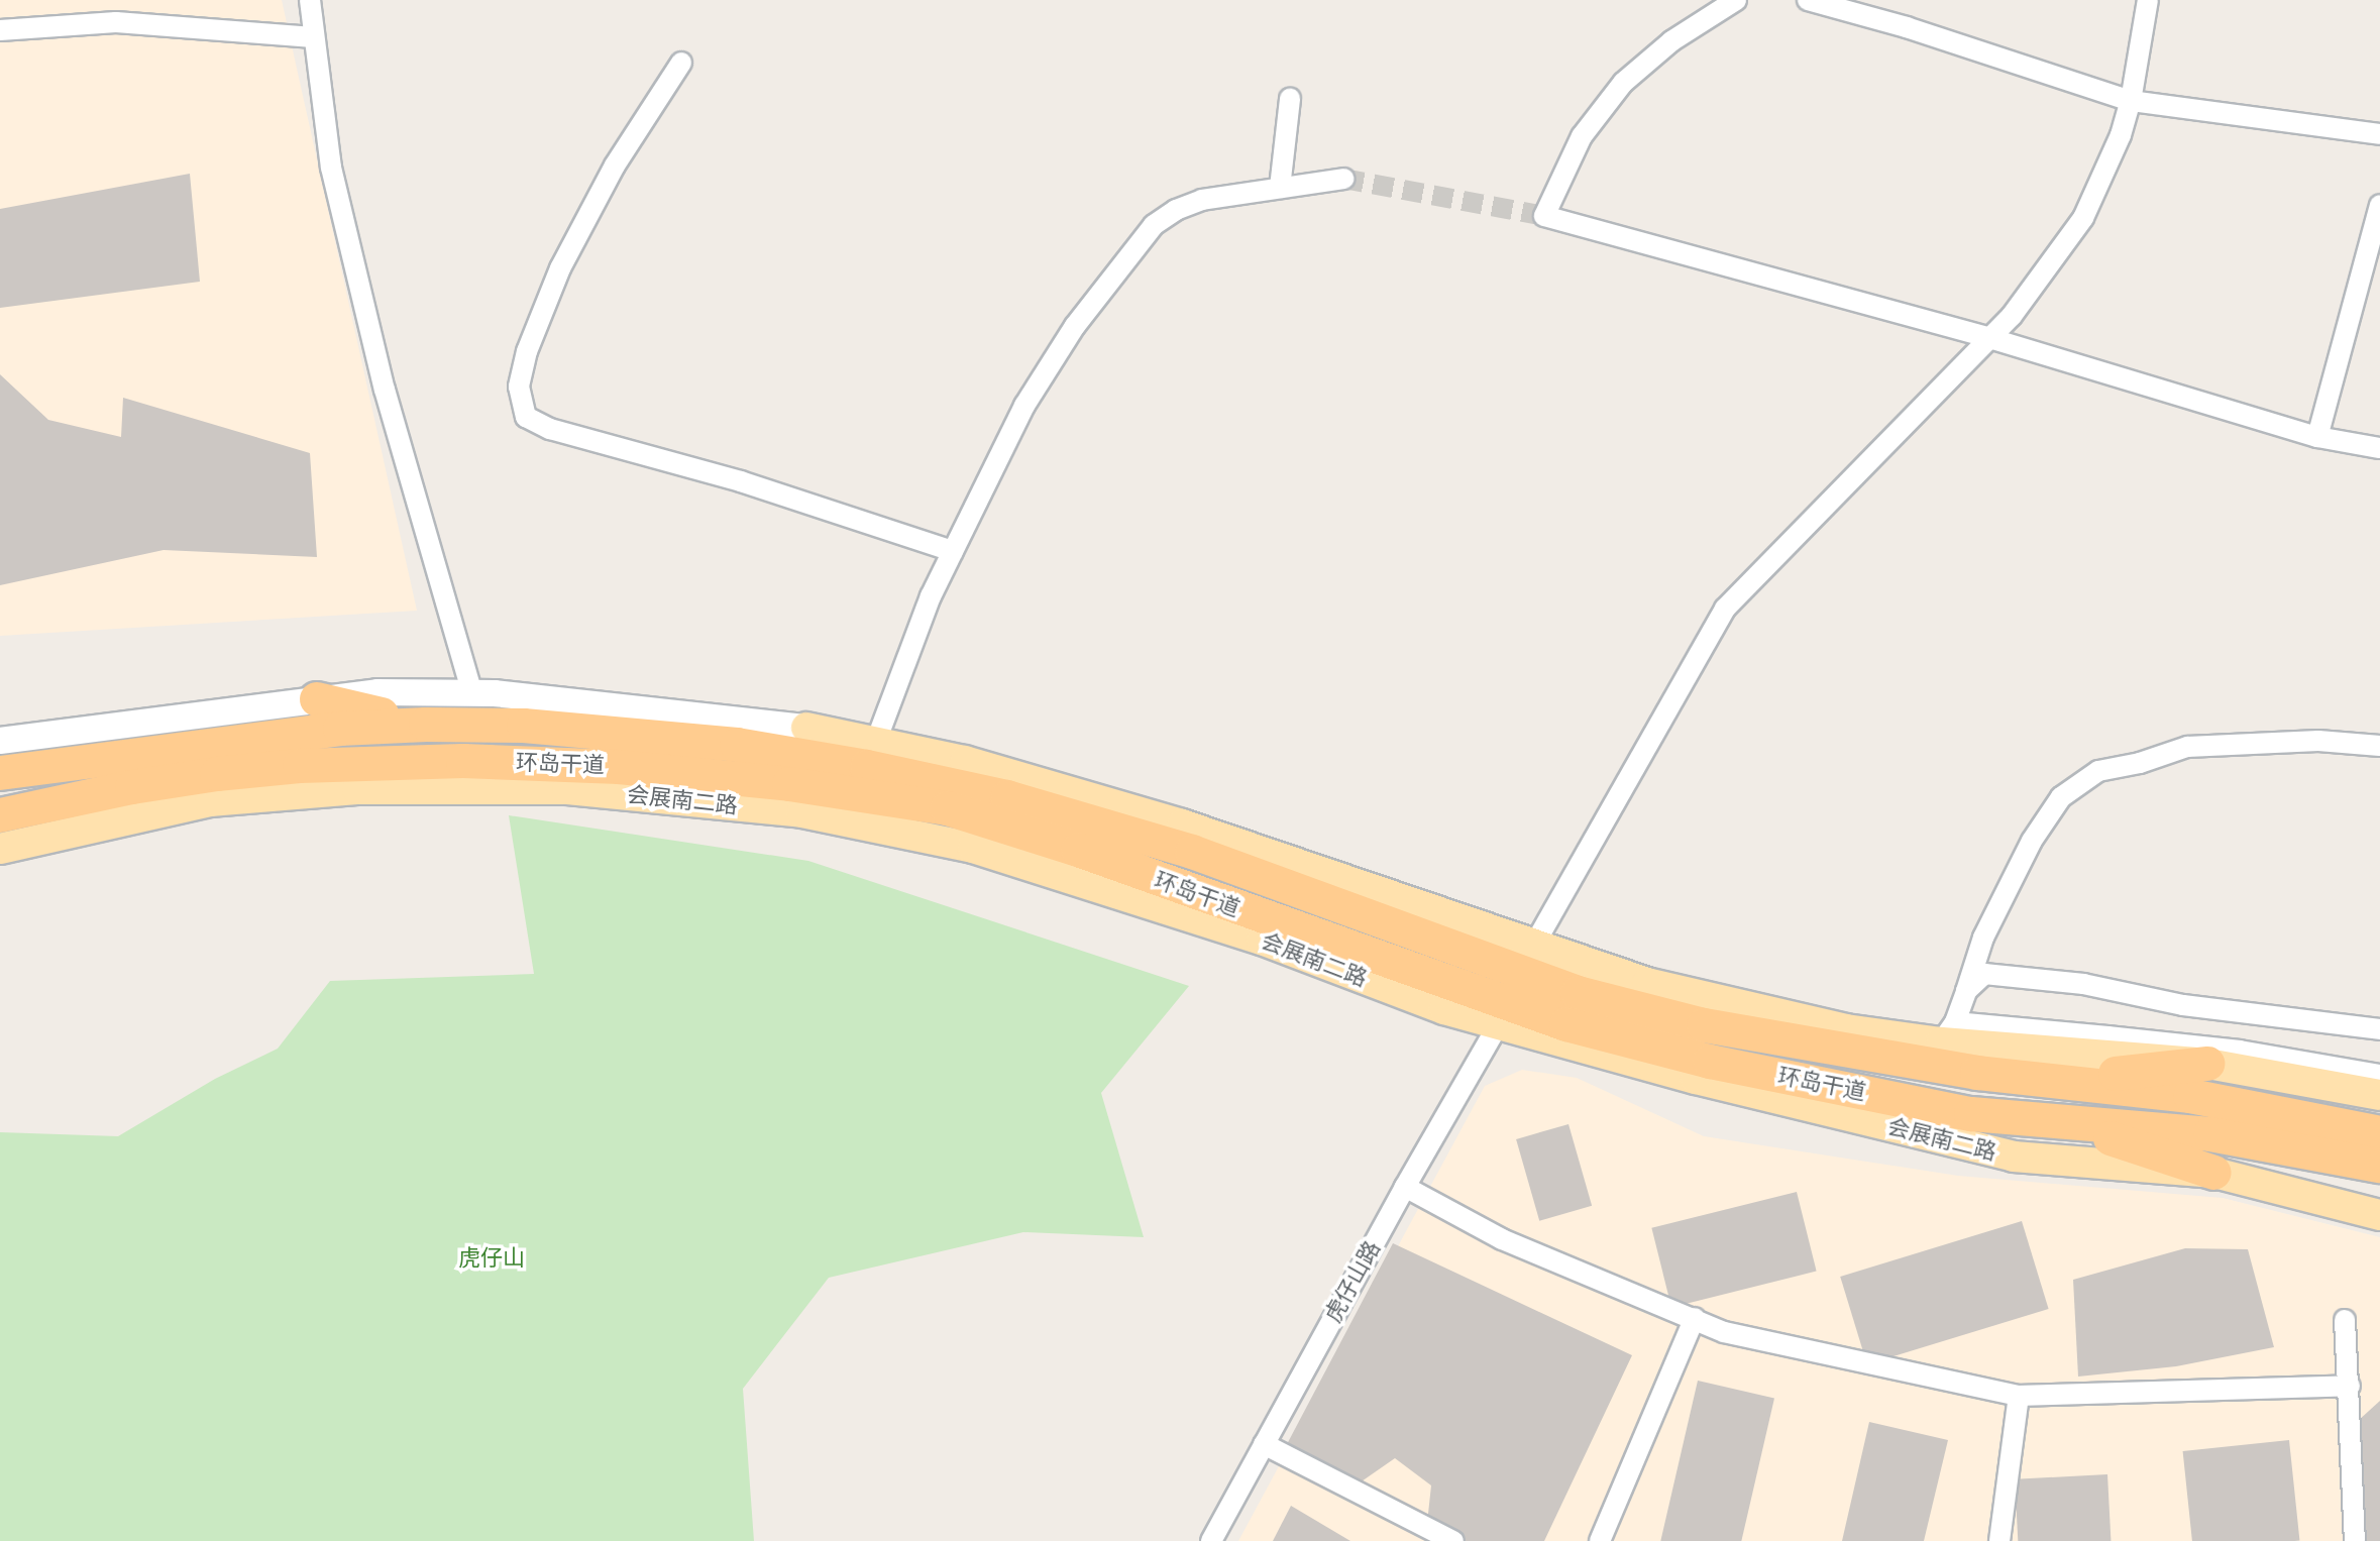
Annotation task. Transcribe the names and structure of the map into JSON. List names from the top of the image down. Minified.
{"streets":{"highway":["环岛干道"],"main road":["会展南二路"],"street":["虎仔山路"]},"crossings":[["会展南二路","虎仔山路"]],"parks":["虎仔山"]}
